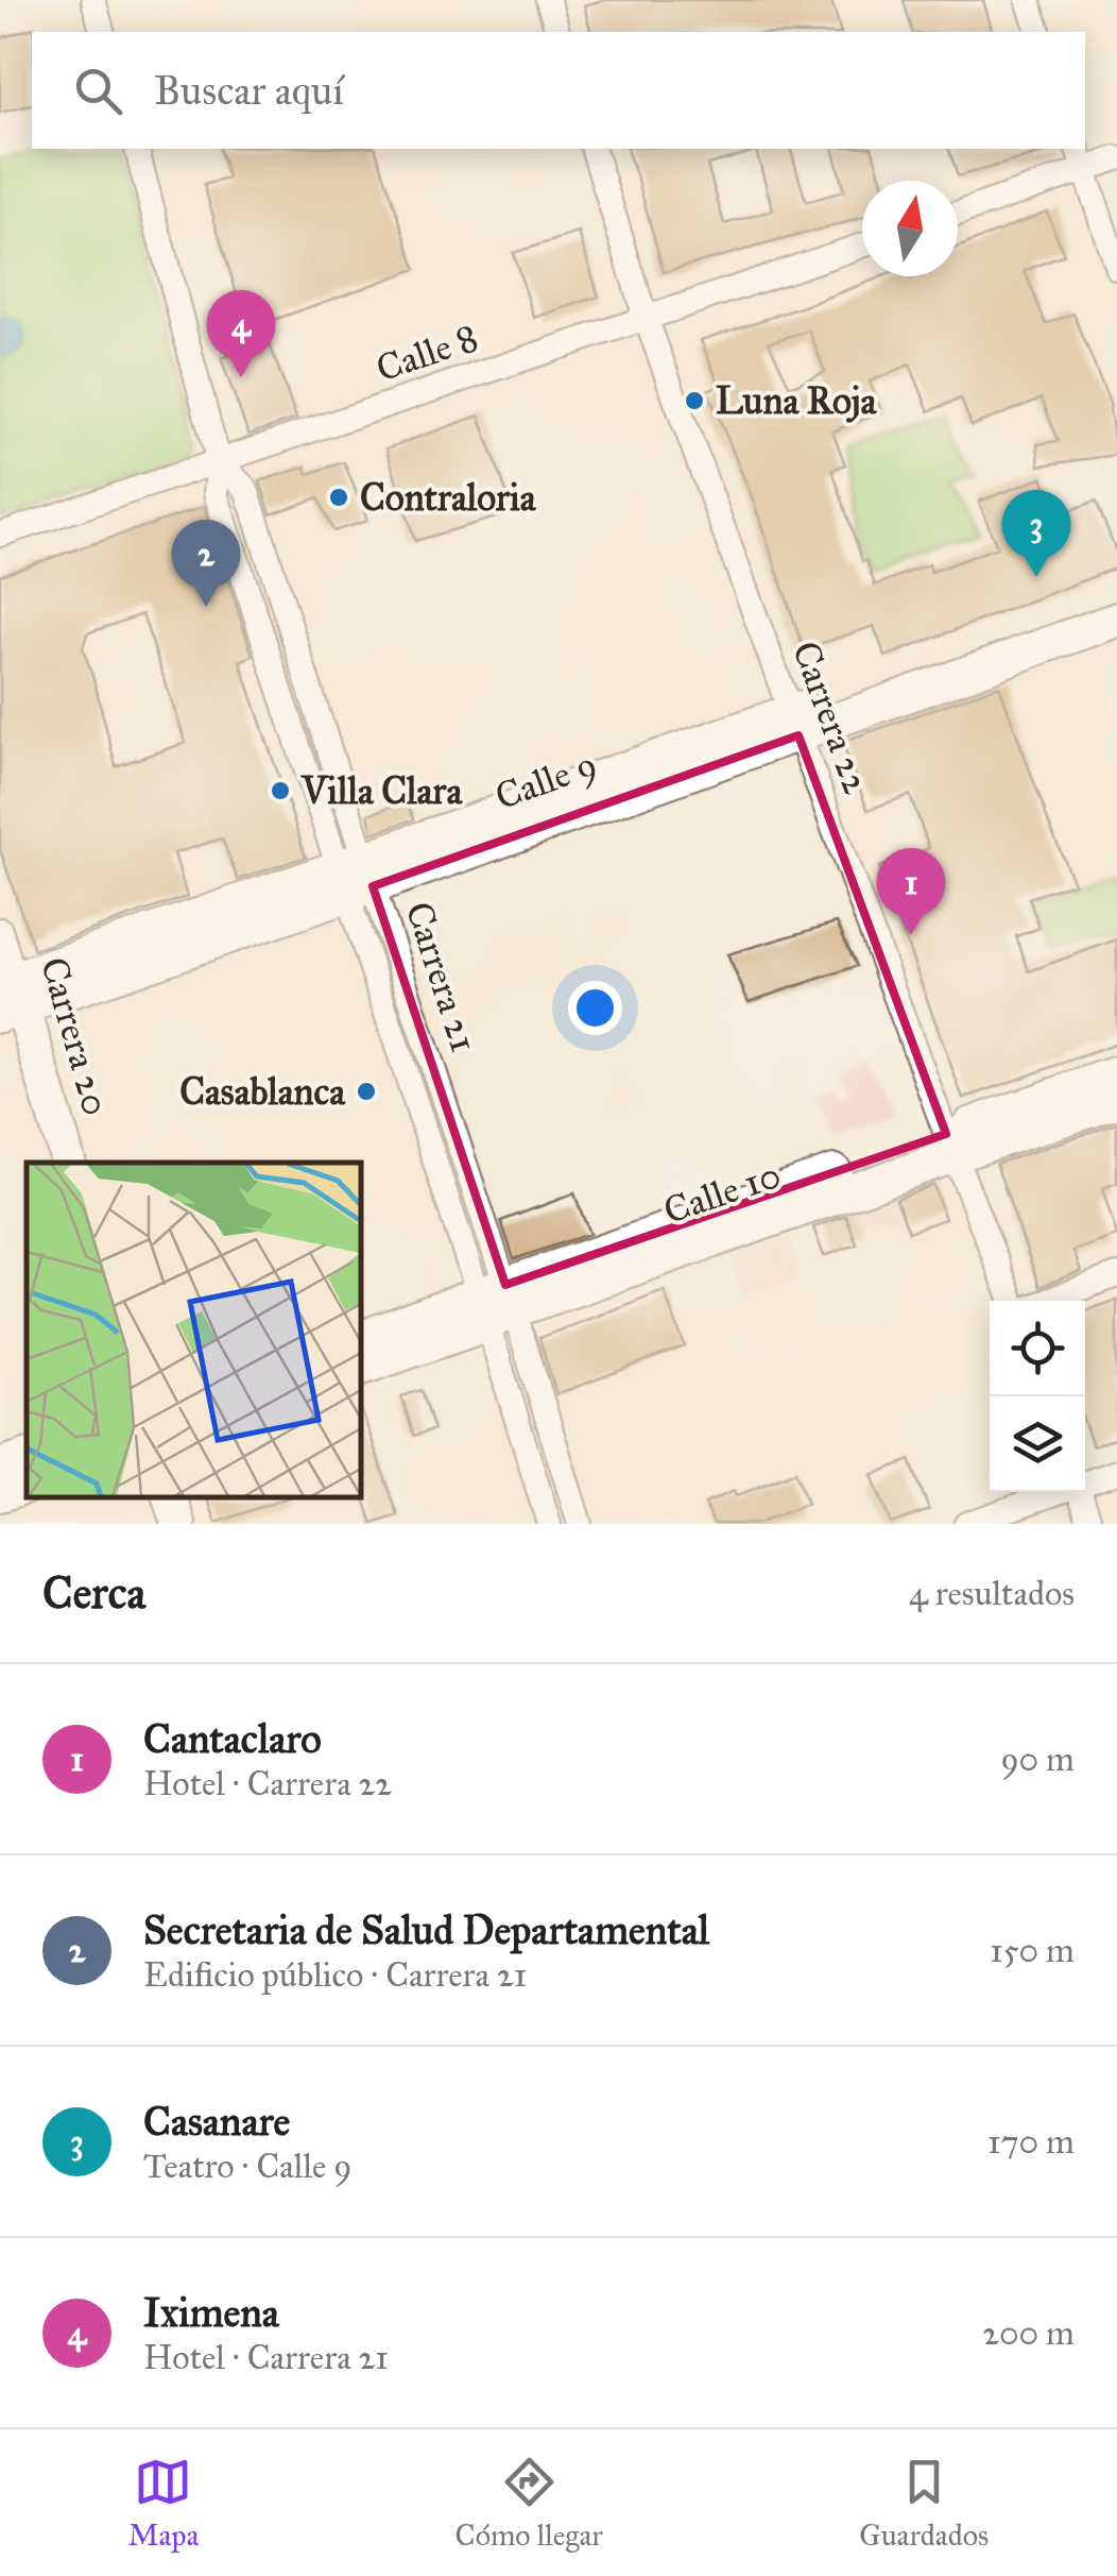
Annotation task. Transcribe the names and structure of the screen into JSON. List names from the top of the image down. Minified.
{"streets":{"main road":["Calle 9","Carrera 20","Calle 10"],"street":["Calle 8","Carrera 22","Carrera 21"]},"crossings":[["Calle 8","Carrera 22"],["Calle 8","Carrera 21"],["Carrera 22","Calle 9"],["Carrera 22","Calle 10"],["Calle 9","Carrera 21"],["Calle 9","Carrera 20"],["Carrera 21","Calle 10"]],"places":["Luna Roja","Contraloria","Villa Clara","Casablanca"],"north":"top","page":{"search":"Buscar aquí","pins":["4","3","2","1"],"heading":["Cerca","4 resultados"],"list":[{"mark":"1","name":"Cantaclaro","note":"Hotel · Carrera 22","value":"90 m"},{"mark":"2","name":"Secretaria de Salud Departamental","note":"Edificio público · Carrera 21","value":"150 m"},{"mark":"3","name":"Casanare","note":"Teatro · Calle 9","value":"170 m"},{"mark":"4","name":"Iximena","note":"Hotel · Carrera 21","value":"200 m"}],"nav":["Mapa","Cómo llegar","Guardados"]}}
